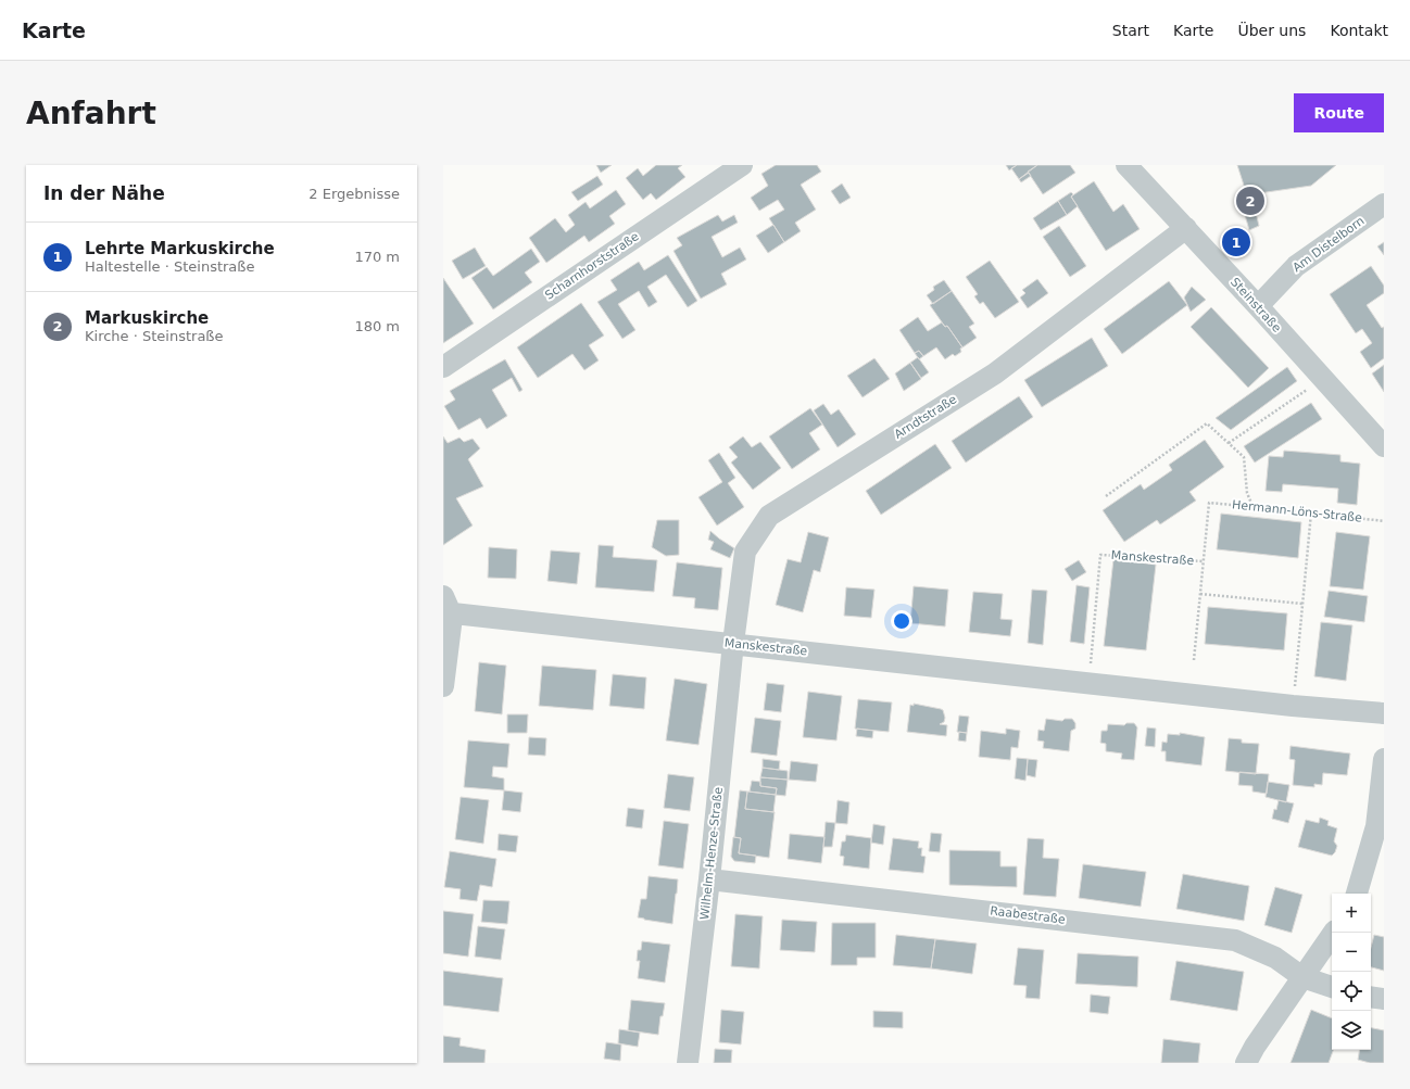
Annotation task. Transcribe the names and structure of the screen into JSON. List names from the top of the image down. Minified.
{"streets":{"street":["Am Distelborn","Scharnhorststraße","Steinstraße","Arndtstraße","Manskestraße","Wilhelm-Henze-Straße","Raabestraße"],"path":["Hermann-Löns-Straße"]},"crossings":[["Am Distelborn","Steinstraße"],["Steinstraße","Arndtstraße"],["Arndtstraße","Manskestraße"],["Arndtstraße","Wilhelm-Henze-Straße"],["Hermann-Löns-Straße","Manskestraße"],["Manskestraße","Wilhelm-Henze-Straße"],["Wilhelm-Henze-Straße","Raabestraße"]],"page":{"header":"Karte","nav":["Start","Karte","Über uns","Kontakt"],"buttons":"Route","title":"Anfahrt","heading":["In der Nähe","2 Ergebnisse"],"pins":["2","1"],"list":[{"mark":"1","name":"Lehrte Markuskirche","note":"Haltestelle · Steinstraße","value":"170 m"},{"mark":"2","name":"Markuskirche","note":"Kirche · Steinstraße","value":"180 m"}],"map_buttons":["+","−"]}}
